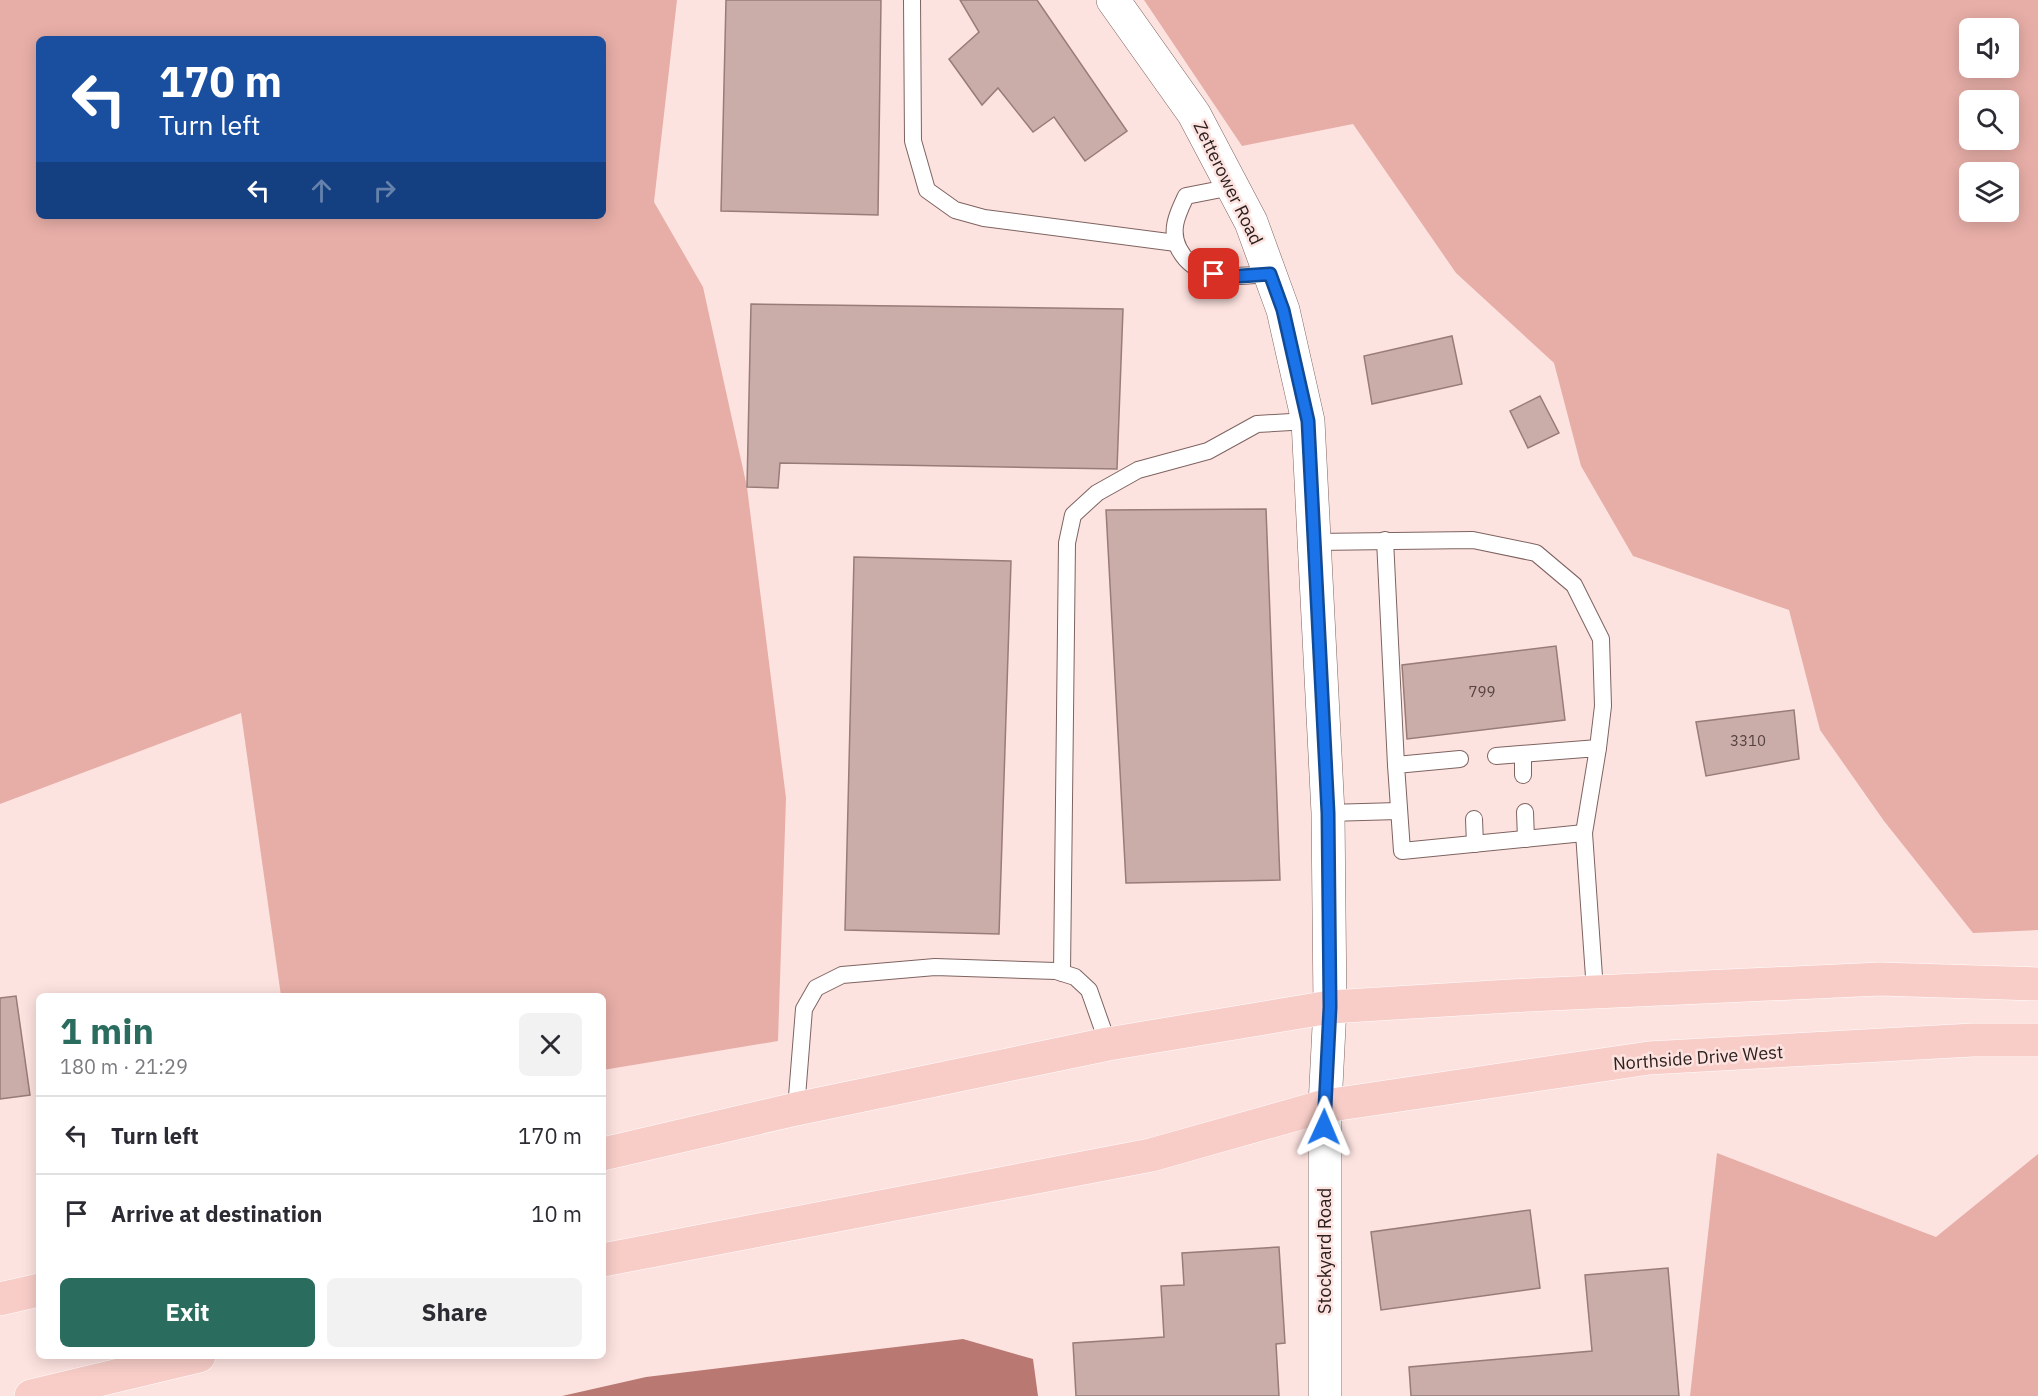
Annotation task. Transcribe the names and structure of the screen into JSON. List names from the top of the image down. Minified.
{"streets":{"main road":["Northside Drive West"],"street":["Zetterower Road","Stockyard Road"]},"crossings":[["Zetterower Road","Northside Drive West"],["Zetterower Road","Stockyard Road"],["Northside Drive West","Stockyard Road"]],"house_numbers":["799","3310"],"page":{"turn":["170 m","Turn left"],"heading":["1 min","180 m · 21:29"],"list":[{"name":"Turn left","value":"170 m"},{"name":"Arrive at destination","value":"10 m"}],"buttons":["Exit","Share"]}}
